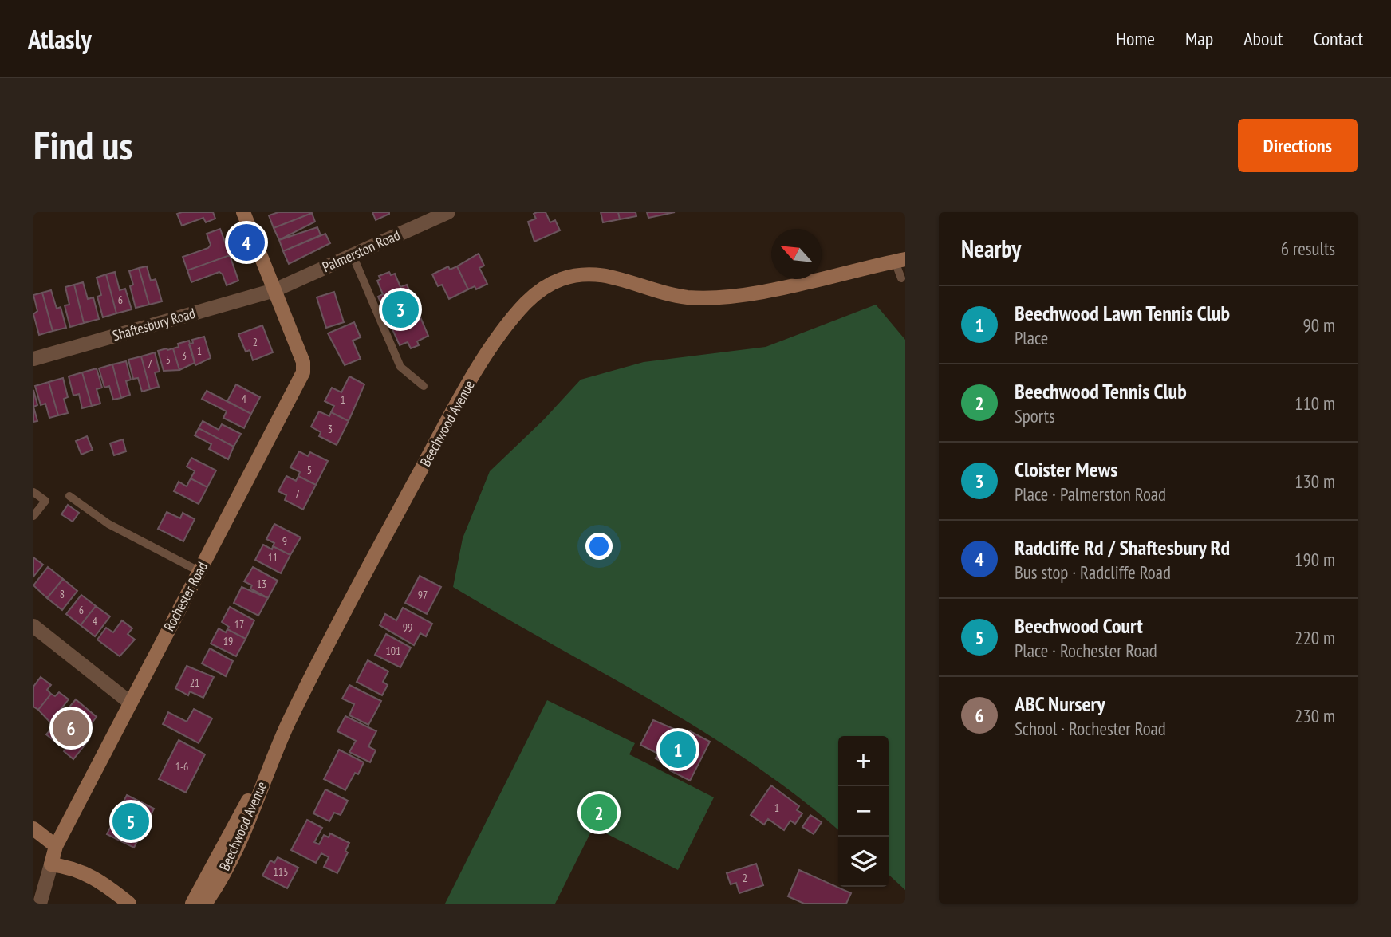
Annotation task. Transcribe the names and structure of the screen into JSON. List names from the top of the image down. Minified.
{"streets":{"street":["Palmerston Road","Shaftesbury Road","Beechwood Avenue","Rochester Road"]},"crossings":[["Palmerston Road","Shaftesbury Road"],["Palmerston Road","Rochester Road"],["Shaftesbury Road","Rochester Road"]],"house_numbers":["6","2","1","3","5","7","4","1","3","5","7","9","11","13","8","97","6","4","17","99","19","101","21","1-6","1","115","2"],"north":"top left","page":{"header":"Atlasly","nav":["Home","Map","About","Contact"],"buttons":"Directions","title":"Find us","heading":["Nearby","6 results"],"pins":["4","3","6","1","2","5"],"list":[{"mark":"1","name":"Beechwood Lawn Tennis Club","note":"Place","value":"90 m"},{"mark":"2","name":"Beechwood Tennis Club","note":"Sports","value":"110 m"},{"mark":"3","name":"Cloister Mews","note":"Place · Palmerston Road","value":"130 m"},{"mark":"4","name":"Radcliffe Rd / Shaftesbury Rd","note":"Bus stop · Radcliffe Road","value":"190 m"},{"mark":"5","name":"Beechwood Court","note":"Place · Rochester Road","value":"220 m"},{"mark":"6","name":"ABC Nursery","note":"School · Rochester Road","value":"230 m"}],"map_buttons":["+","−"]}}
